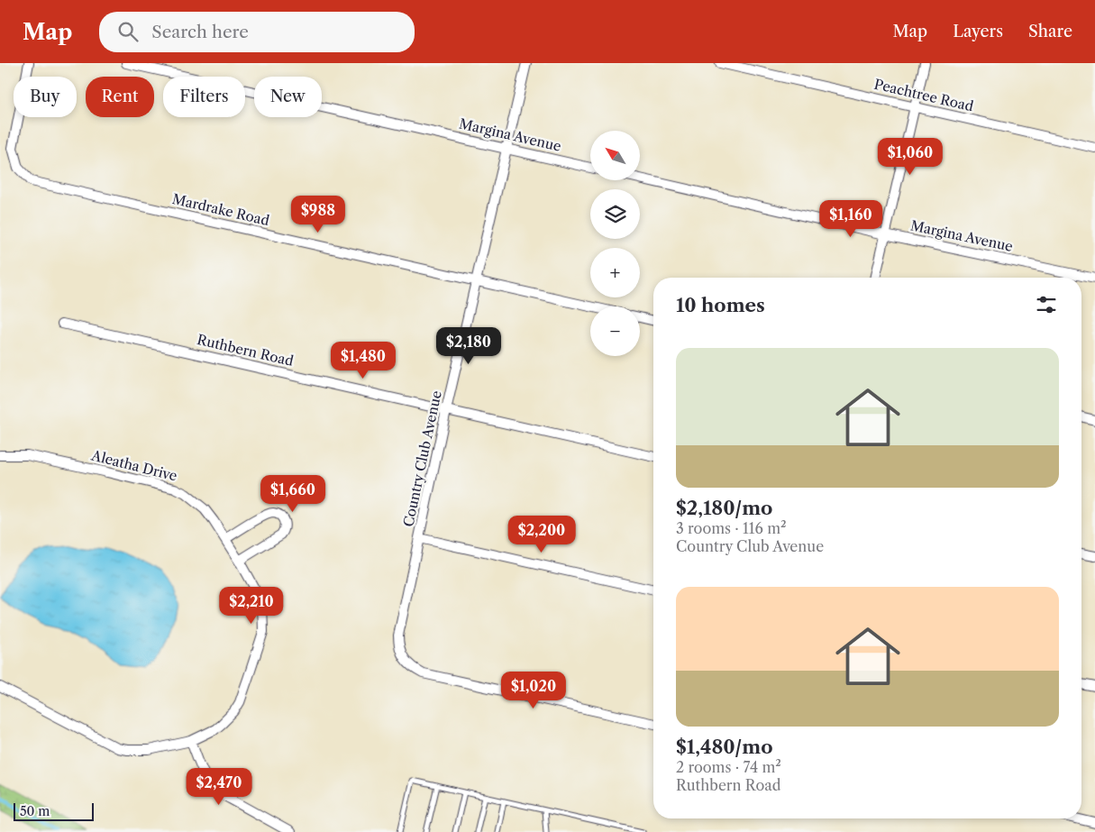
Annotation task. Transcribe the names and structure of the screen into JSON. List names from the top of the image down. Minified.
{"streets":{"street":["Peachtree Road","Margina Avenue","Mardrake Road","Ruthbern Road","Country Club Avenue","Aleatha Drive"]},"crossings":[["Margina Avenue","Country Club Avenue"],["Mardrake Road","Country Club Avenue"],["Ruthbern Road","Country Club Avenue"]],"scale_bar":"50 m","north":"top left","page":{"header":"Map","search":"Search here","nav":["Map","Layers","Share"],"chip":["Buy","Rent","Filters","New"],"map_buttons":["+","−"],"price":["$1,060","$988","$1,160","$2,180","$1,480","$1,660","$2,200","$2,210","$1,020","$2,470"],"heading":"10 homes","list":[{"name":"$2,180/mo","note":"3 rooms · 116 m² · Country Club Avenue"},{"name":"$1,480/mo","note":"2 rooms · 74 m² · Ruthbern Road"}],"scale":"50 m"}}
